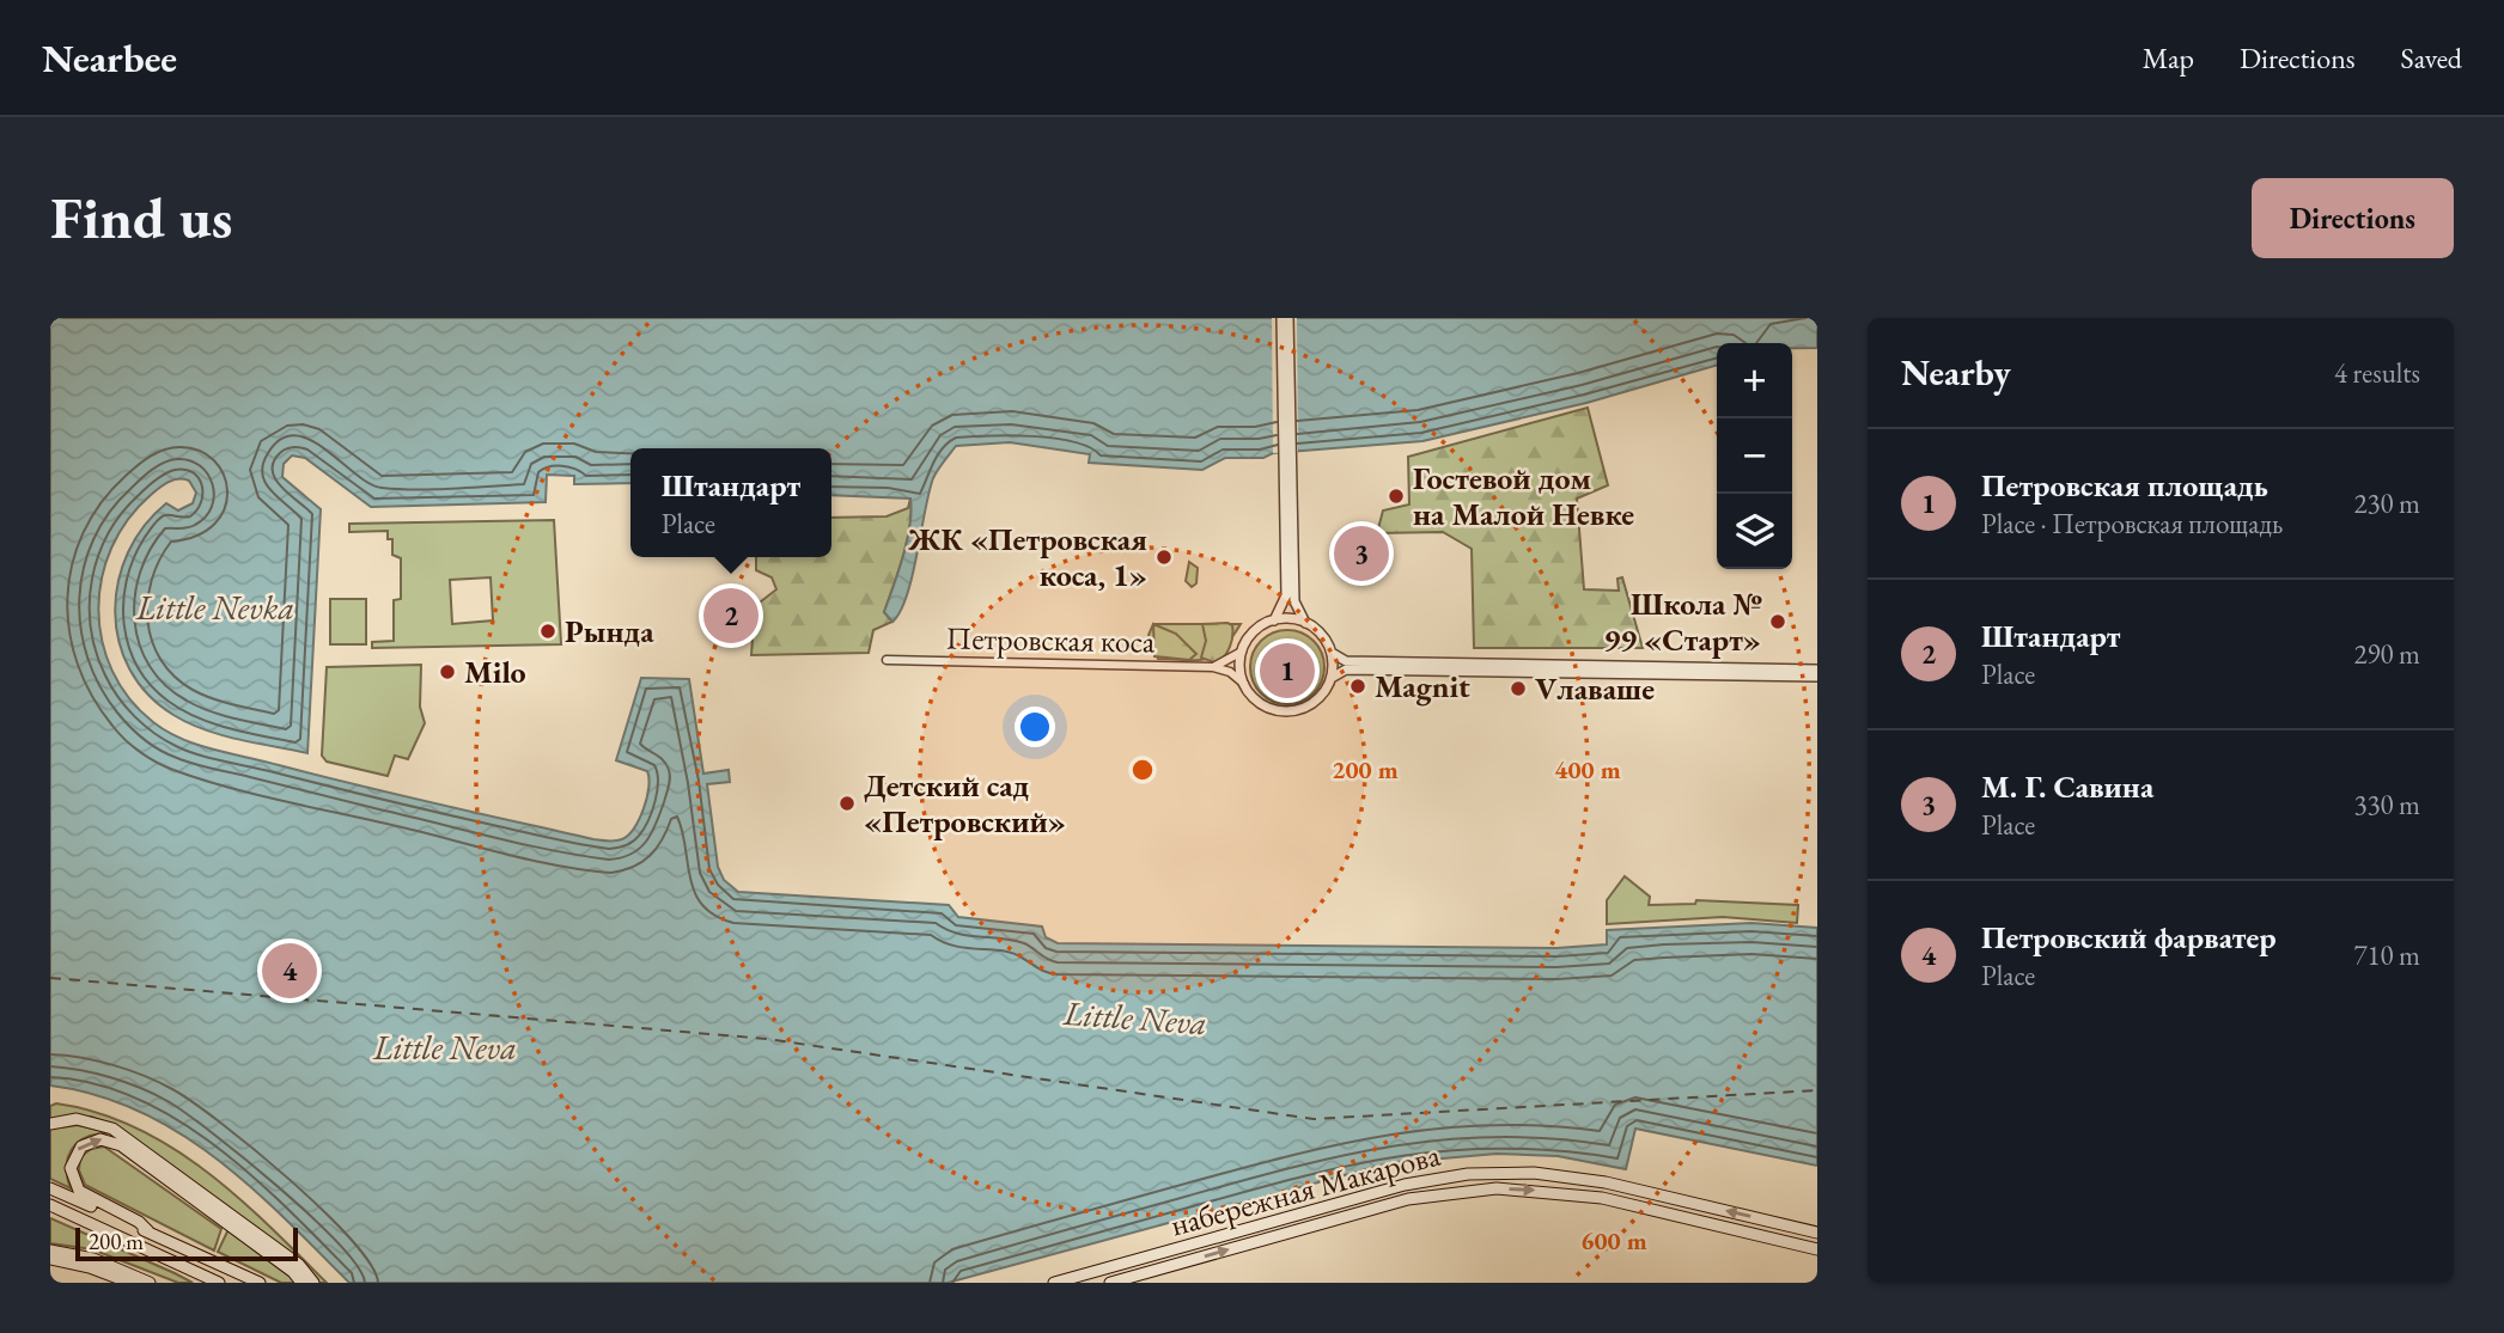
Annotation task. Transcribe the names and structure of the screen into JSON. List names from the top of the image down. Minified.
{"streets":{"main road":["набережная Макарова"],"street":["Петровская коса"]},"water":["Little Nevka","Little Neva"],"places":["Гостевой дом на Малой Невке","ЖК «Петровская коса, 1»","Школа № 99 «Старт»","Рында","Milo","Magnit","Vлаваше","Детский сад «Петровский»"],"scale_bar":"200 m","page":{"header":"Nearbee","nav":["Map","Directions","Saved"],"buttons":"Directions","title":"Find us","heading":["Nearby","4 results"],"map_buttons":["+","−"],"list":[{"mark":"1","name":"Петровская площадь","note":"Place · Петровская площадь","value":"230 m"},{"mark":"2","name":"Штандарт","note":"Place","value":"290 m"},{"mark":"3","name":"М. Г. Савина","note":"Place","value":"330 m"},{"mark":"4","name":"Петровский фарватер","note":"Place","value":"710 m"}],"popup":["Штандарт","Place"],"pins":["3","2","1","4"],"scale":"200 m"},"rings":["200 m","400 m","600 m"]}
